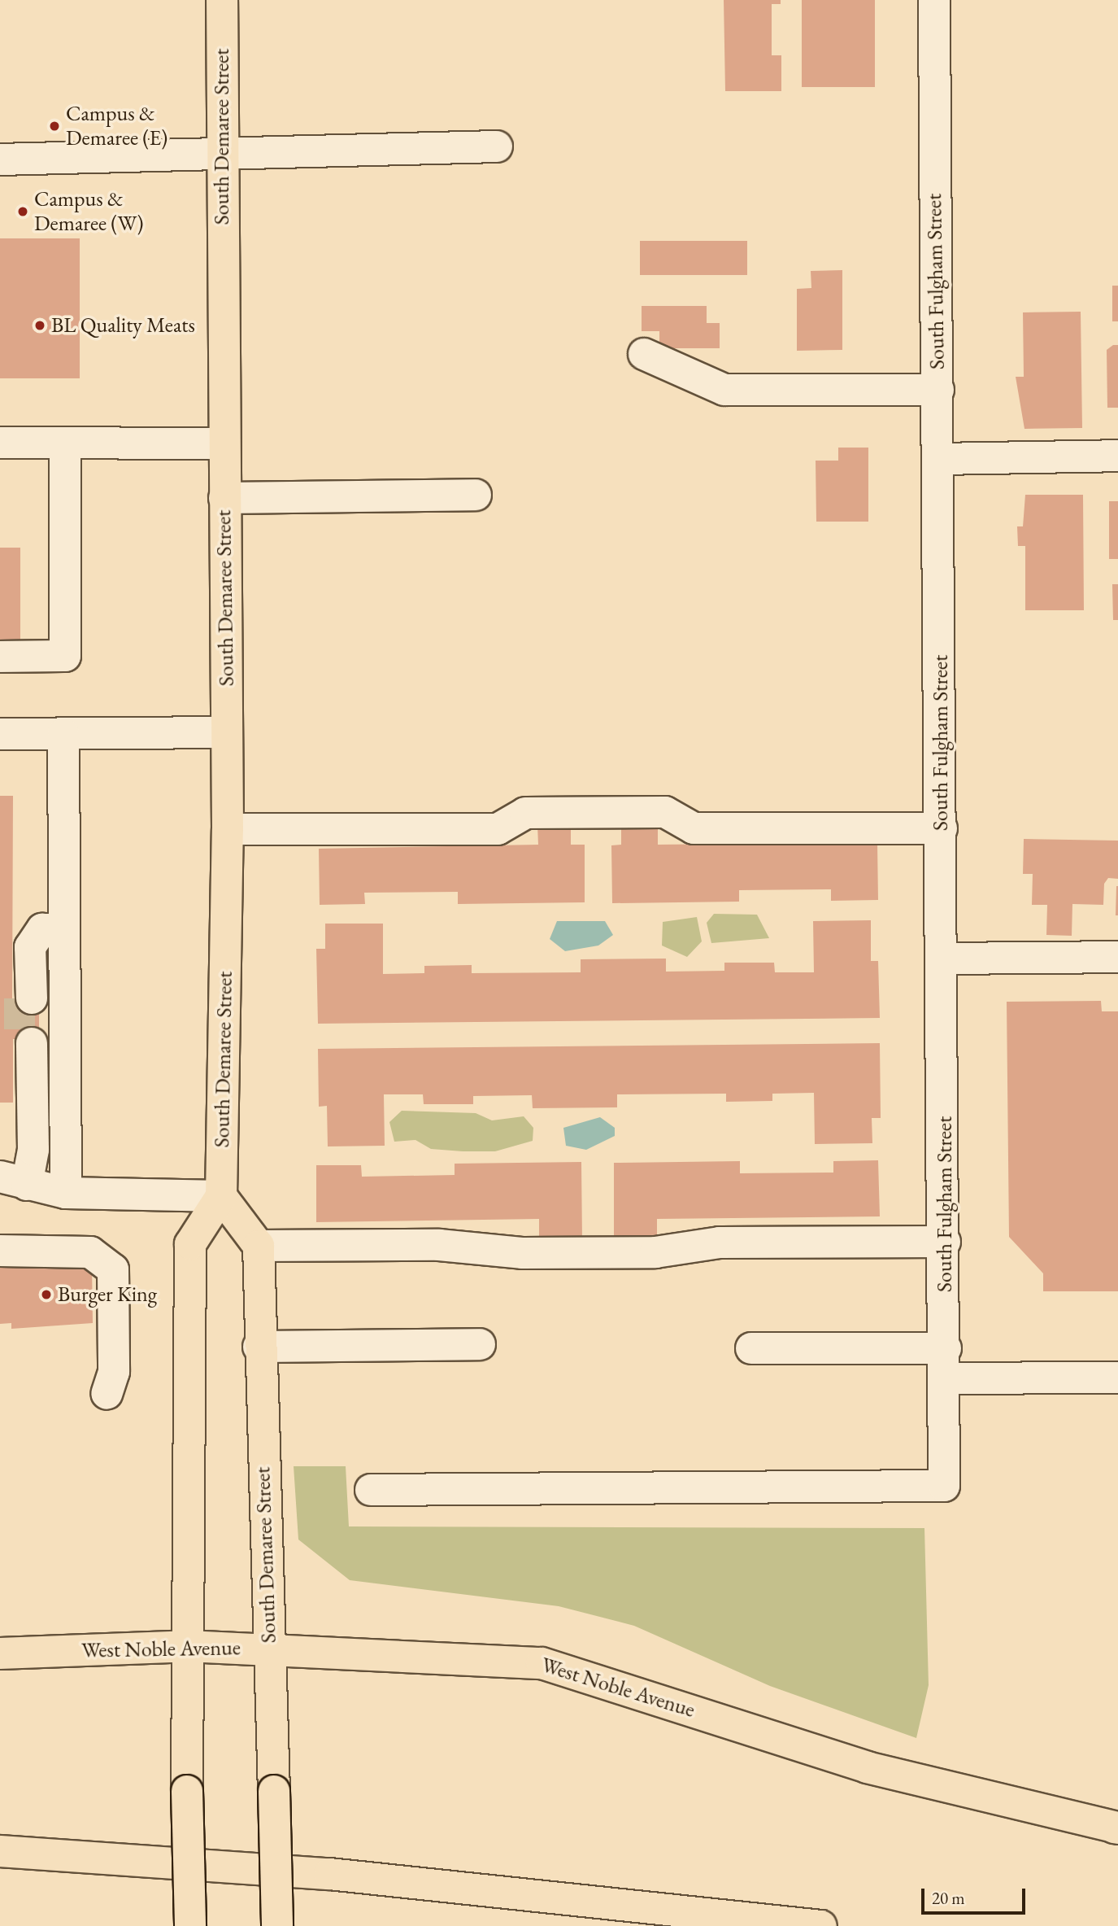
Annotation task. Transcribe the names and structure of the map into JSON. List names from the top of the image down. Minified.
{"streets":{"main road":["South Demaree Street","West Noble Avenue"],"street":["South Fulgham Street"]},"crossings":[["South Demaree Street","West Noble Avenue"]],"places":["Campus & Demaree (E)","Campus & Demaree (W)","BL Quality Meats","Burger King"],"scale_bar":"20 m"}
